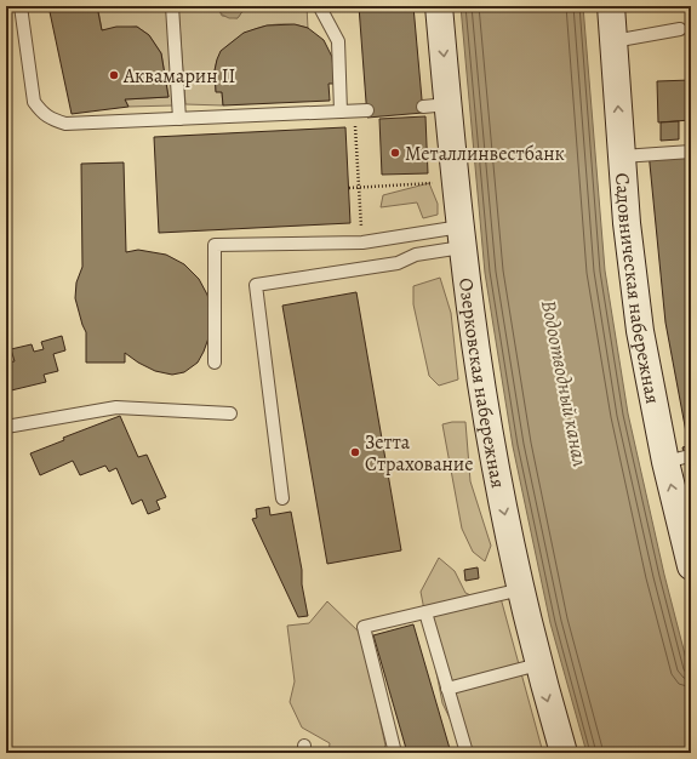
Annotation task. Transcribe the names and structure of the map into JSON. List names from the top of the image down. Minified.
{"streets":{"street":["Садовническая набережная","Озерковская набережная"]},"one_way":["Садовническая набережная","Озерковская набережная"],"water":["Водоотводный канал"],"places":["Аквамарин II","Металлинвестбанк","Зетта Страхование"]}
